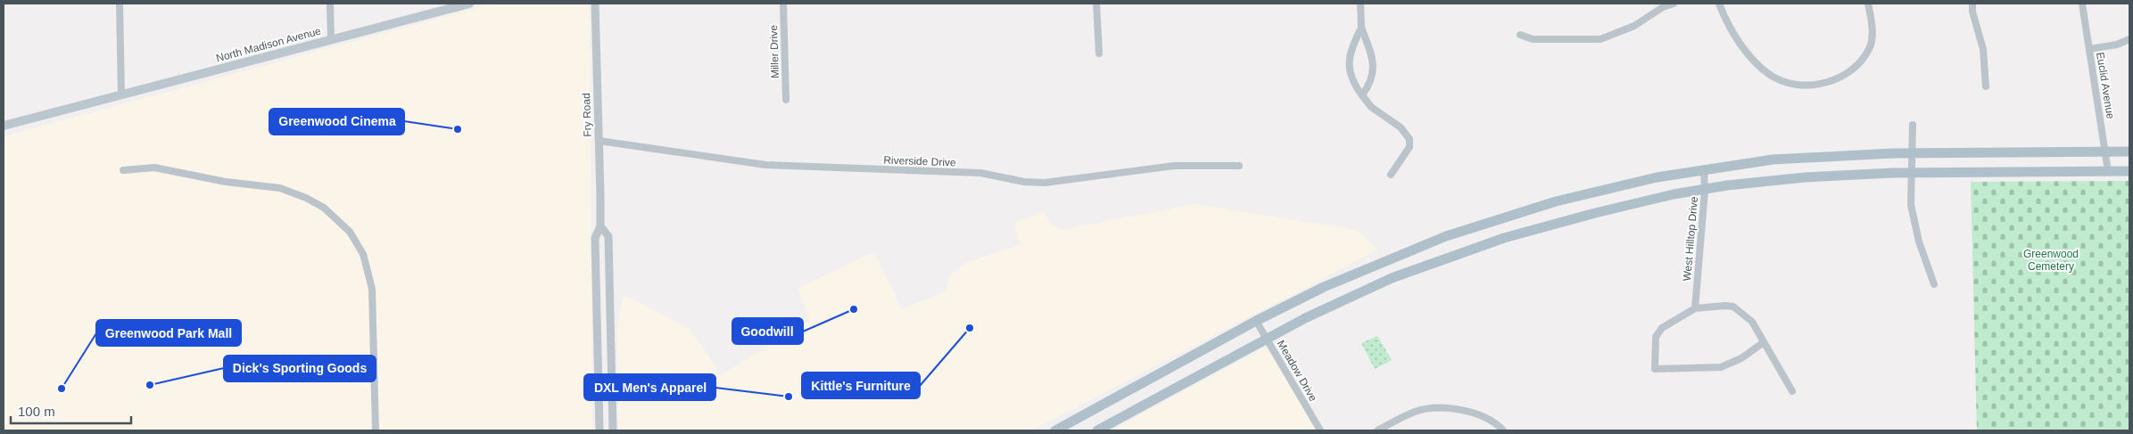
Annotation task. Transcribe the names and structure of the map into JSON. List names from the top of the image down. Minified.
{"streets":{"main road":["North Madison Avenue"],"street":["Miller Drive","Euclid Avenue","Fry Road","Riverside Drive","West Hilltop Drive","Meadow Drive"]},"crossings":[["Fry Road","Riverside Drive"]],"parks":["Greenwood Cemetery"],"places":["Greenwood Cinema","Goodwill","Kittle's Furniture","Dick's Sporting Goods","Greenwood Park Mall","DXL Men's Apparel"],"scale_bar":"100 m"}
